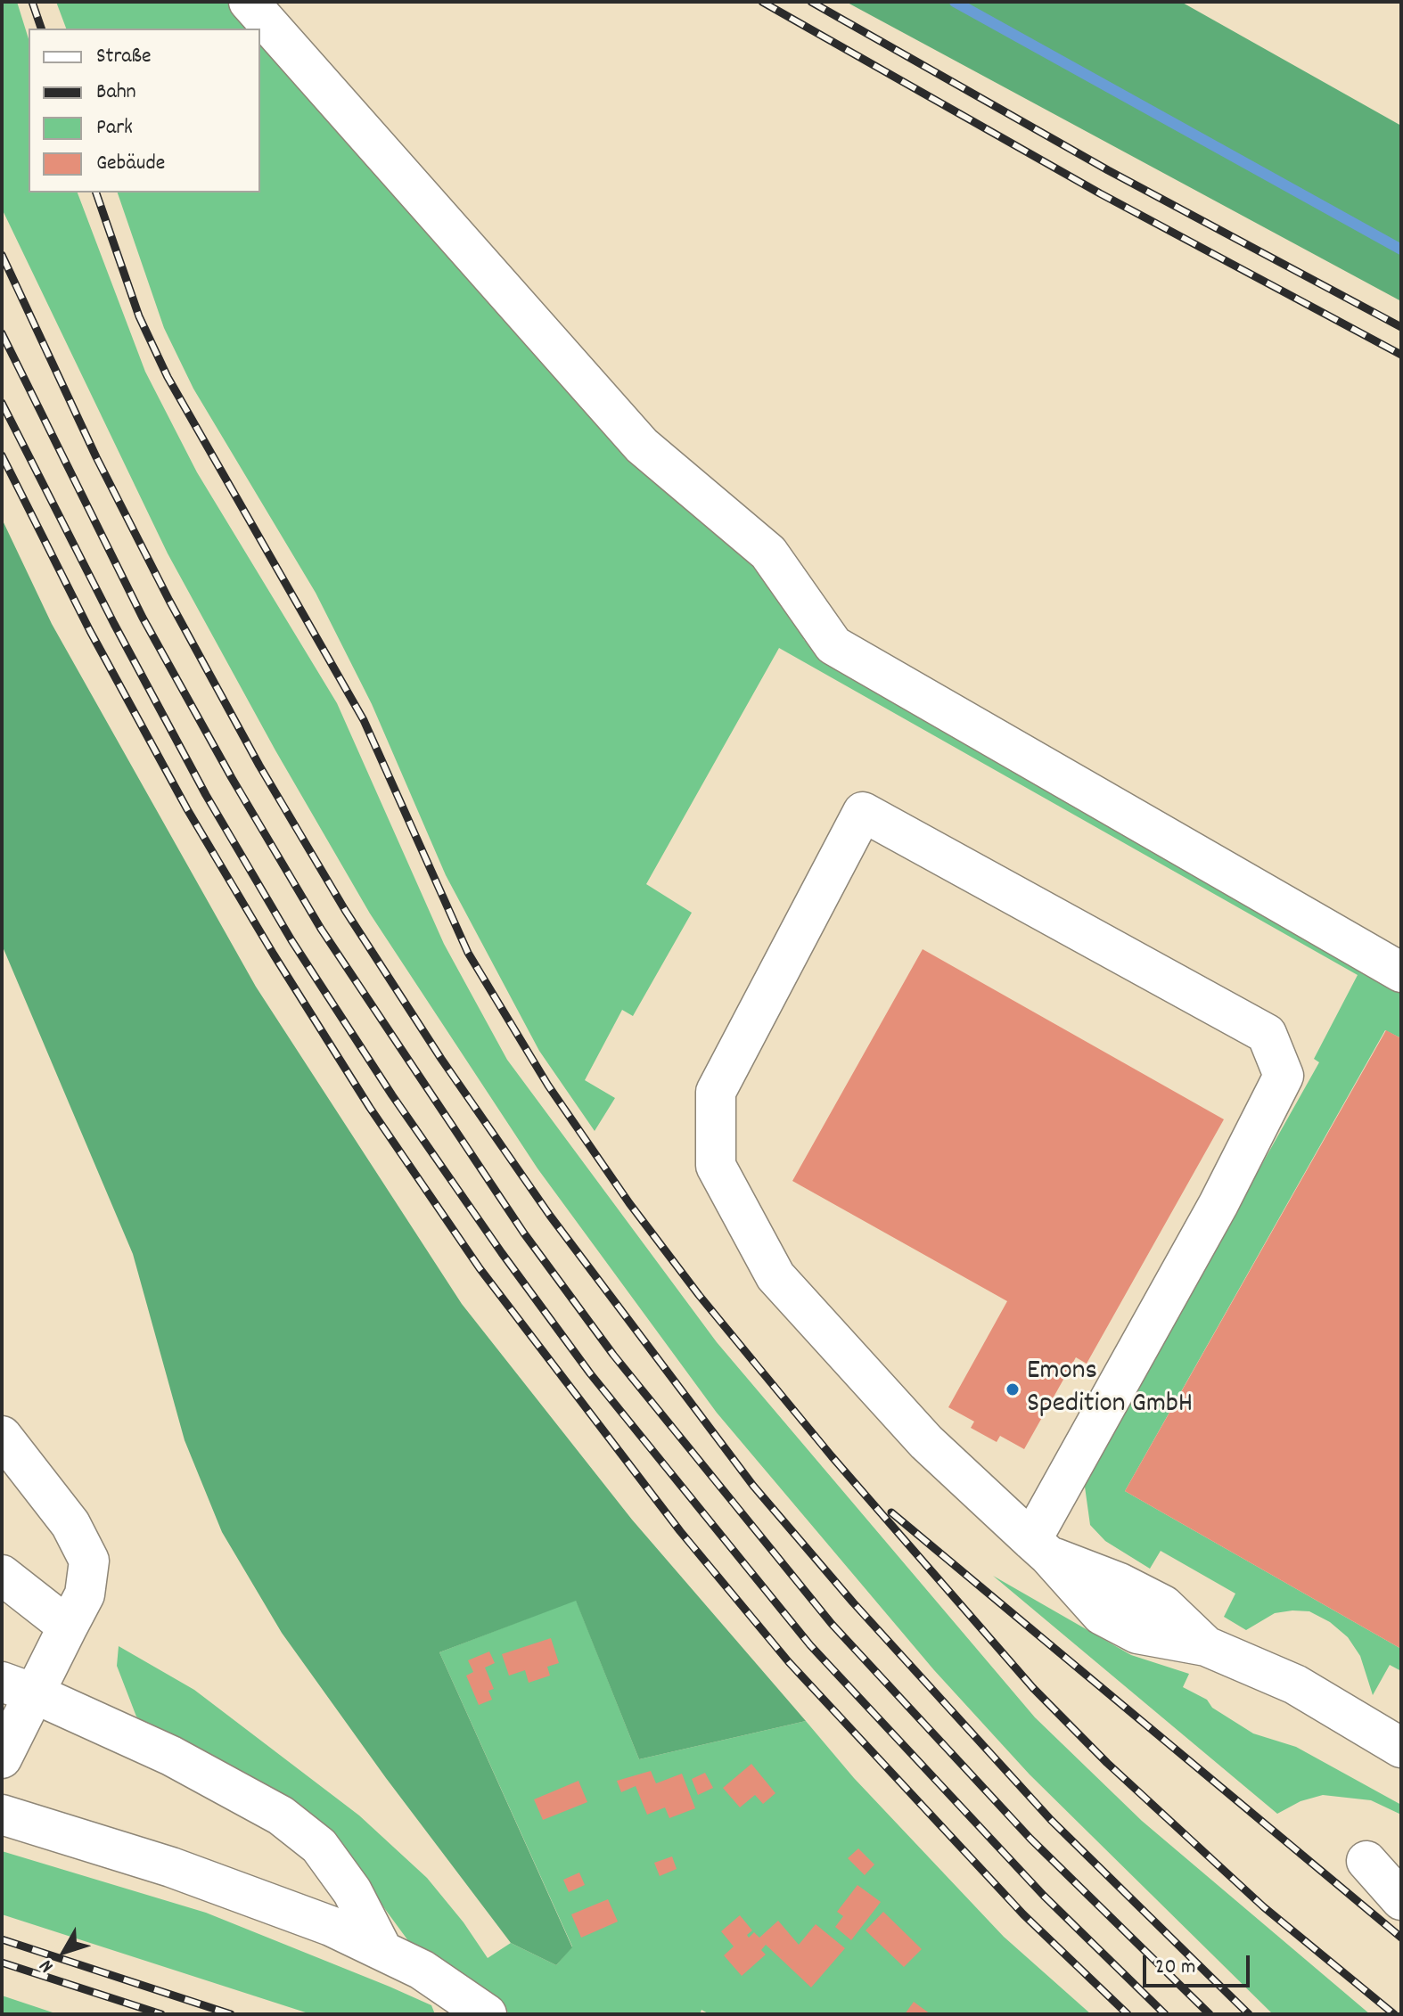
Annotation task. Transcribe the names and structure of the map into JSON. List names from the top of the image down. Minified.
{"places":["Emons Spedition GmbH"],"legend":["Straße","Bahn","Park","Gebäude"],"scale_bar":"20 m","north":"bottom left"}
